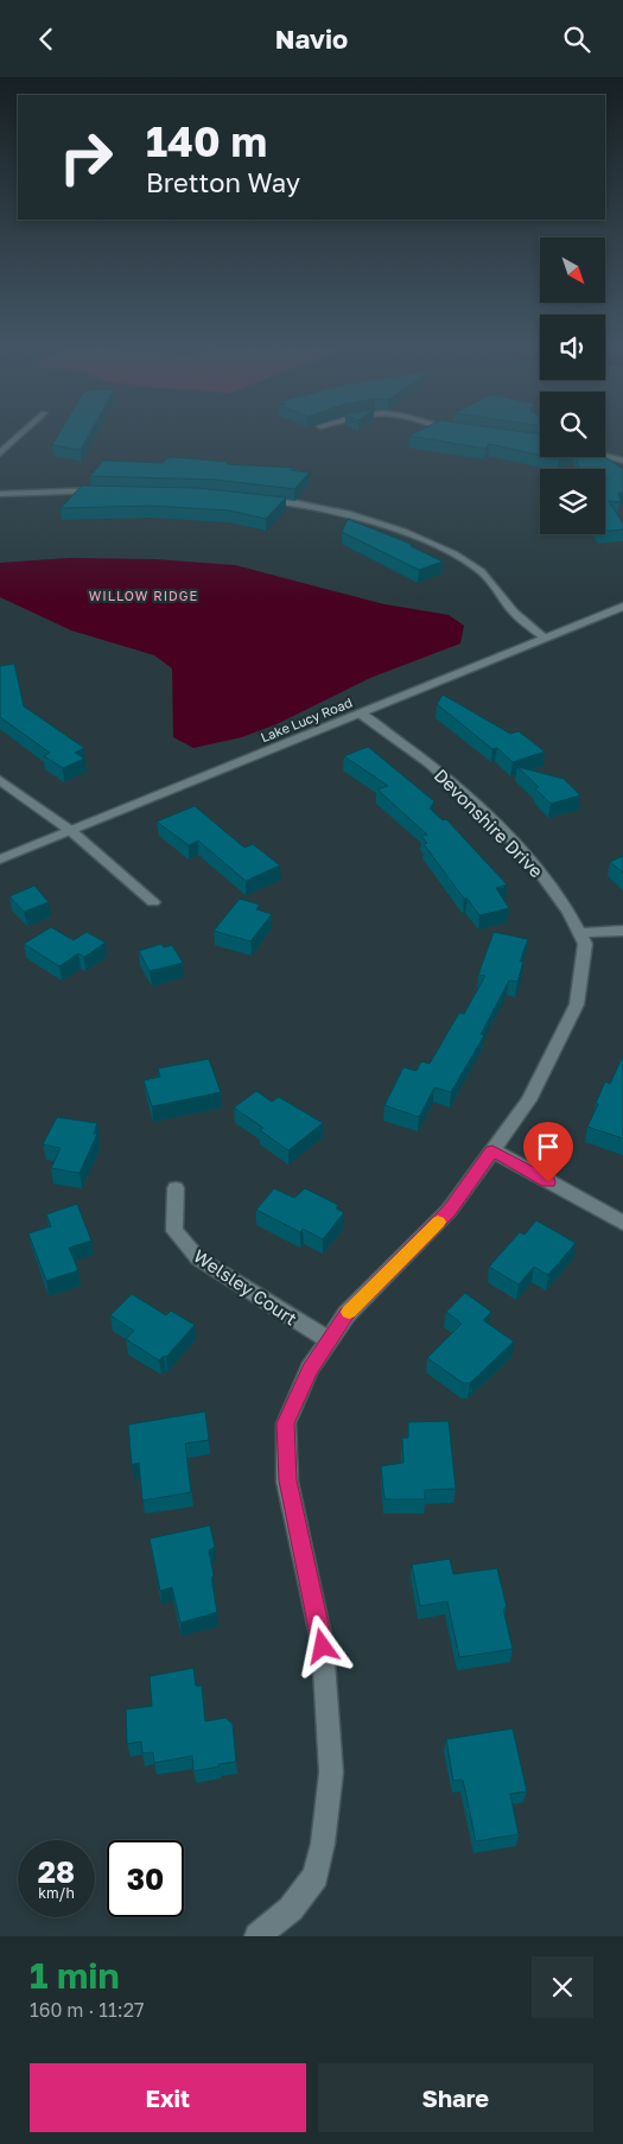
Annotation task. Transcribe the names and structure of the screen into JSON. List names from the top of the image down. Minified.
{"streets":{"street":["Lake Lucy Road","Devonshire Drive","Welsley Court"]},"crossings":[["Lake Lucy Road","Devonshire Drive"],["Devonshire Drive","Welsley Court"]],"districts":["WILLOW RIDGE"],"north":"bottom right","page":{"header":"Navio","turn":["140 m","Bretton Way"],"speed":"28 km/h","limit":"30","heading":["1 min","160 m · 11:27"],"buttons":["Exit","Share"]}}
